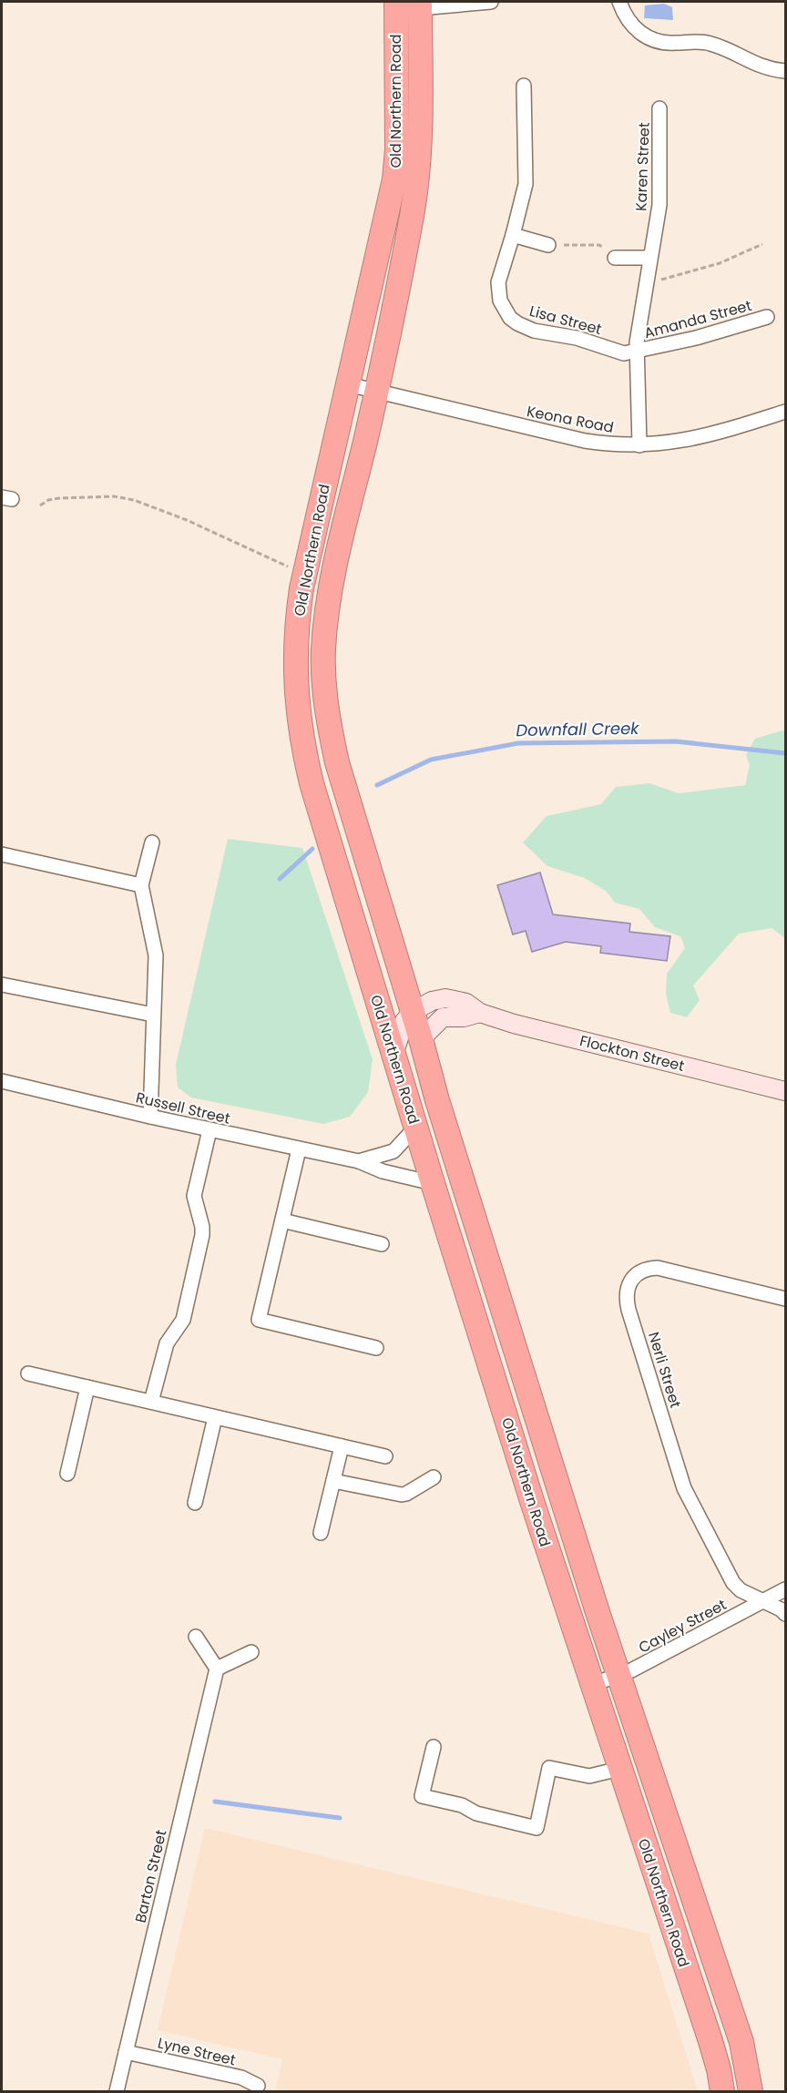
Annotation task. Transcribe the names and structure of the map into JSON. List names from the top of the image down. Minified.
{"streets":{"highway":["Old Northern Road"],"street":["Karen Street","Amanda Street","Lisa Street","Keona Road","Flockton Street","Russell Street","Nerli Street","Cayley Street","Barton Street","Lyne Street"]},"crossings":[["Old Northern Road","Keona Road"],["Old Northern Road","Flockton Street"],["Old Northern Road","Russell Street"],["Old Northern Road","Cayley Street"],["Karen Street","Amanda Street"],["Karen Street","Lisa Street"],["Karen Street","Keona Road"],["Amanda Street","Lisa Street"],["Nerli Street","Cayley Street"],["Barton Street","Lyne Street"]],"water":["Downfall Creek"]}
